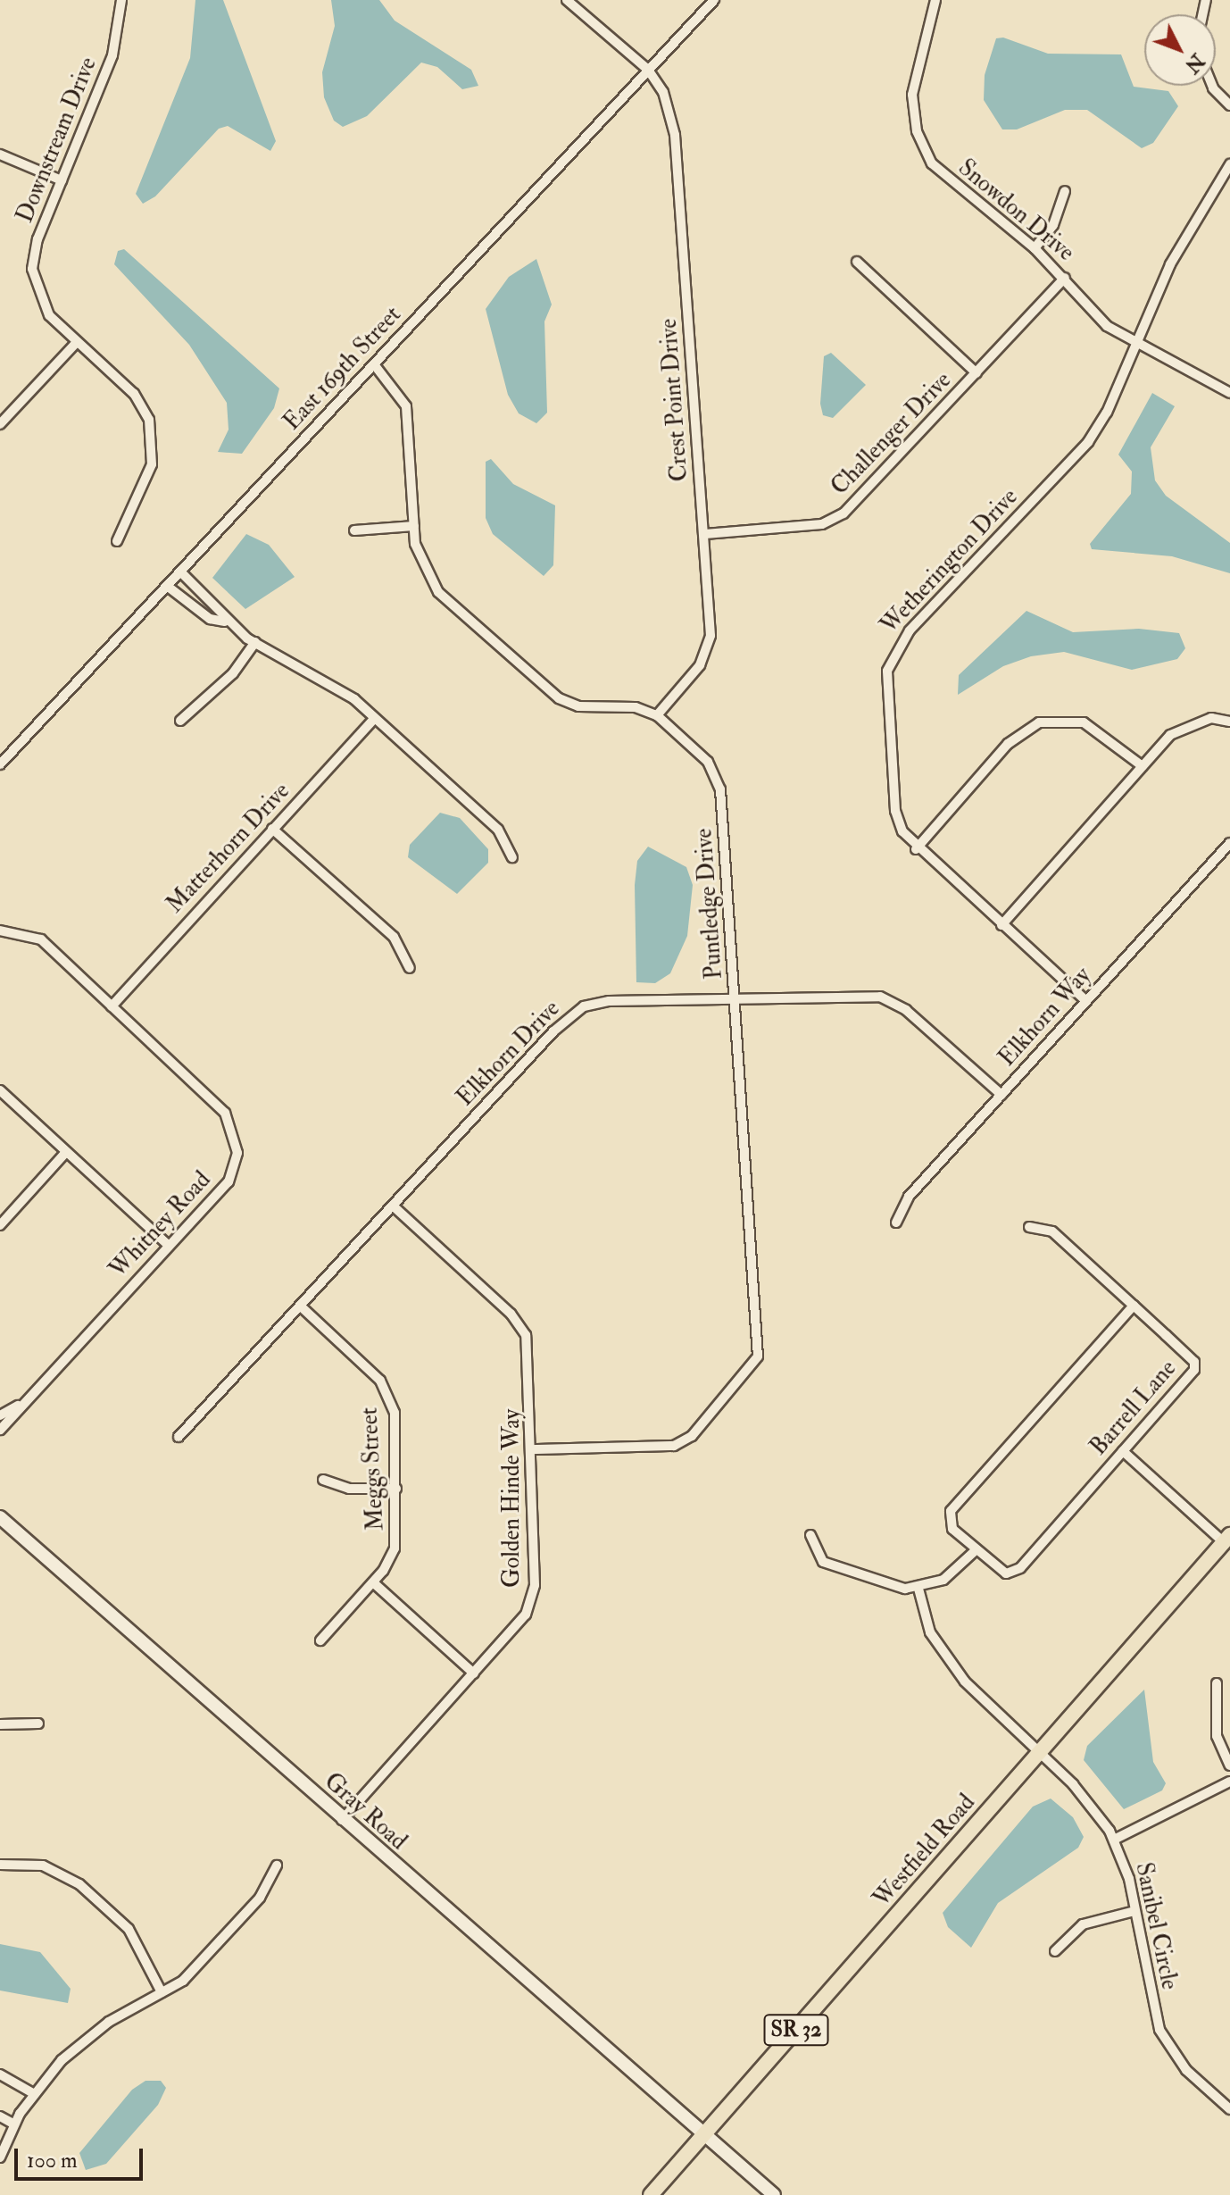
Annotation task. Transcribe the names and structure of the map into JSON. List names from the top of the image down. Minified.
{"streets":{"main road":["Westfield Road","SR 32"],"street":["Downstream Drive","Snowdon Drive","East 169th Street","Crest Point Drive","Challenger Drive","Wetherington Drive","Matterhorn Drive","Puntledge Drive","Elkhorn Way","Elkhorn Drive","Whitney Road","Barrell Lane","Meggs Street","Golden Hinde Way","Gray Road","Sanibel Circle"]},"crossings":[["Snowdon Drive","Challenger Drive"],["Snowdon Drive","Wetherington Drive"],["East 169th Street","Crest Point Drive"],["East 169th Street","Puntledge Drive"],["Crest Point Drive","Challenger Drive"],["Crest Point Drive","Puntledge Drive"],["Wetherington Drive","Elkhorn Way"],["Matterhorn Drive","Whitney Road"],["Puntledge Drive","Elkhorn Drive"],["Puntledge Drive","Golden Hinde Way"],["Elkhorn Way","Elkhorn Drive"],["Elkhorn Drive","Meggs Street"],["Elkhorn Drive","Golden Hinde Way"],["Golden Hinde Way","Gray Road"],["Gray Road","Westfield Road"],["Westfield Road","Sanibel Circle"]],"scale_bar":"100 m","north":"bottom right"}
